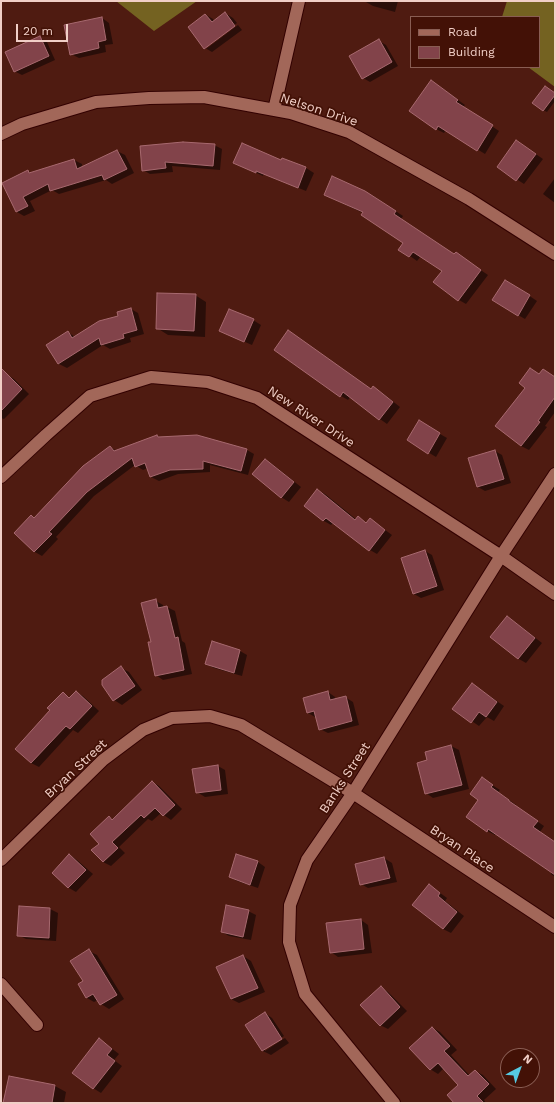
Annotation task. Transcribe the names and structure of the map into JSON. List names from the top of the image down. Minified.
{"streets":{"street":["Nelson Drive","New River Drive","Bryan Street","Banks Street","Bryan Place"]},"crossings":[["New River Drive","Banks Street"],["Bryan Street","Banks Street"],["Bryan Street","Bryan Place"],["Banks Street","Bryan Place"]],"legend":["Road","Building"],"scale_bar":"20 m","north":"top right"}
